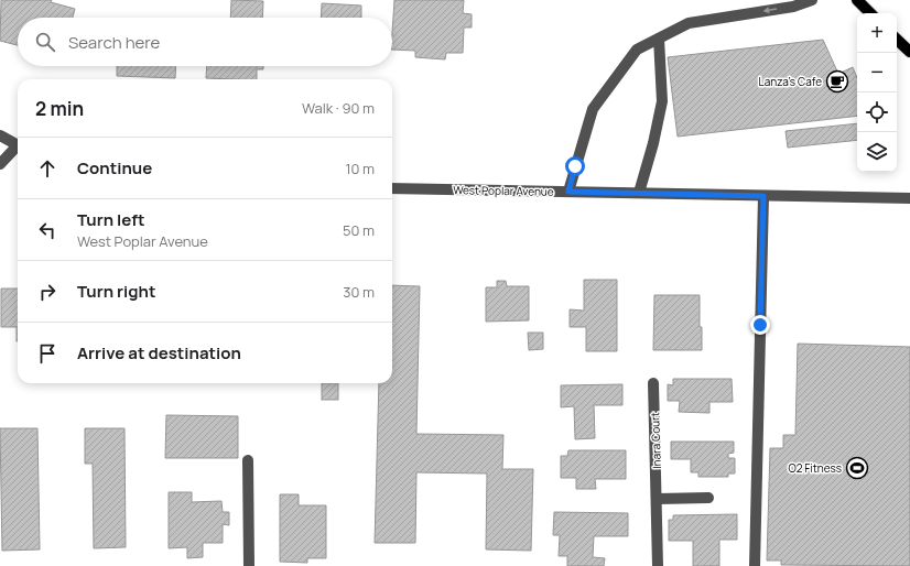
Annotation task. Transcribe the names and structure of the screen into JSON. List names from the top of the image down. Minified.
{"streets":{"street":["West Poplar Avenue","Inara Court"]},"places":{"cafe":["Lanza’s Cafe"],"sports":["O2 Fitness"]},"page":{"map_buttons":["+","−"],"search":"Search here","heading":["2 min","Walk · 90 m"],"list":[["Continue","10 m"],["Turn left","West Poplar Avenue","50 m"],["Turn right","30 m"],"Arrive at destination"]}}
